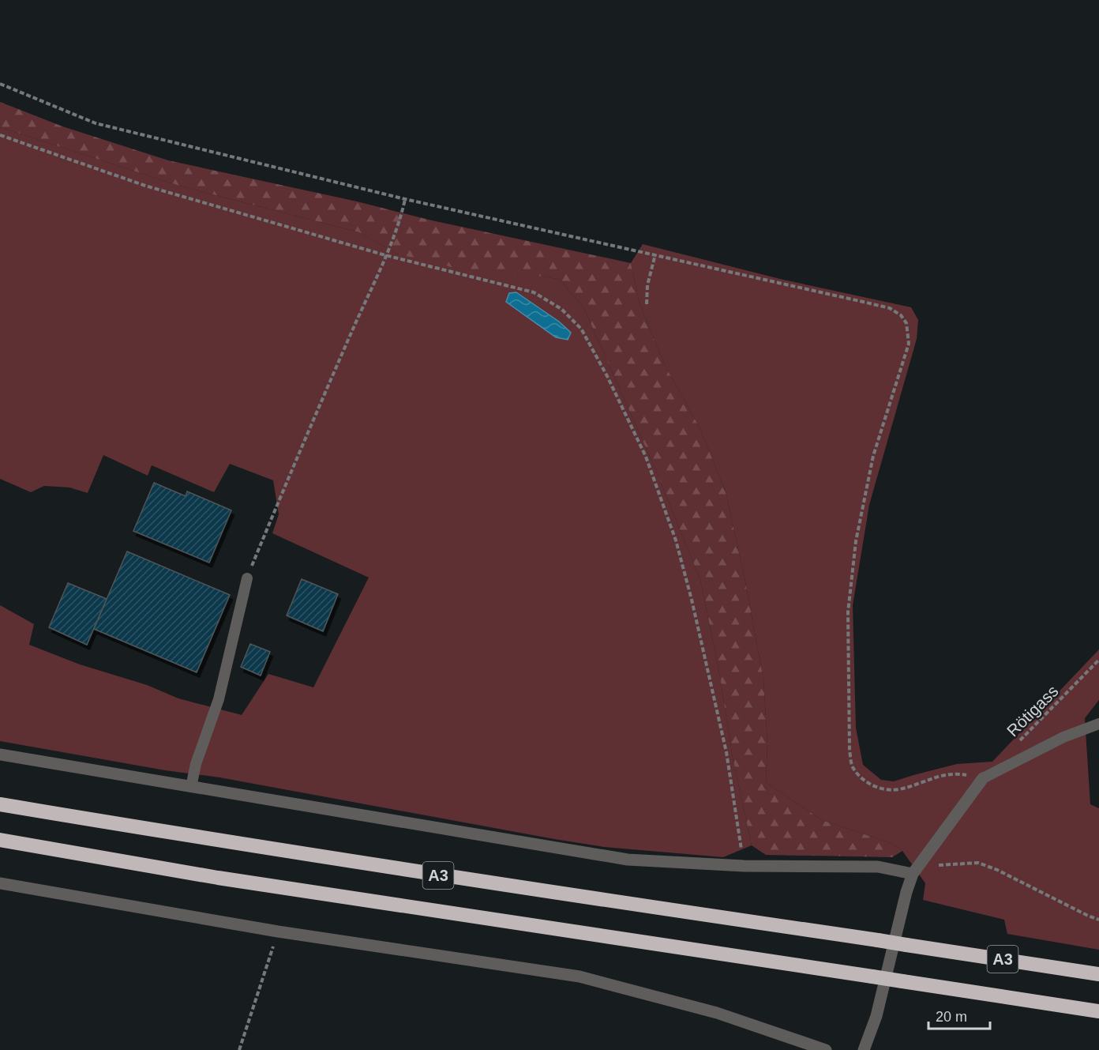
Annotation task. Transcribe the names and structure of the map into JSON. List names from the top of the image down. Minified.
{"streets":{"highway":["A3"],"path":["Rötigass"]},"scale_bar":"20 m"}
